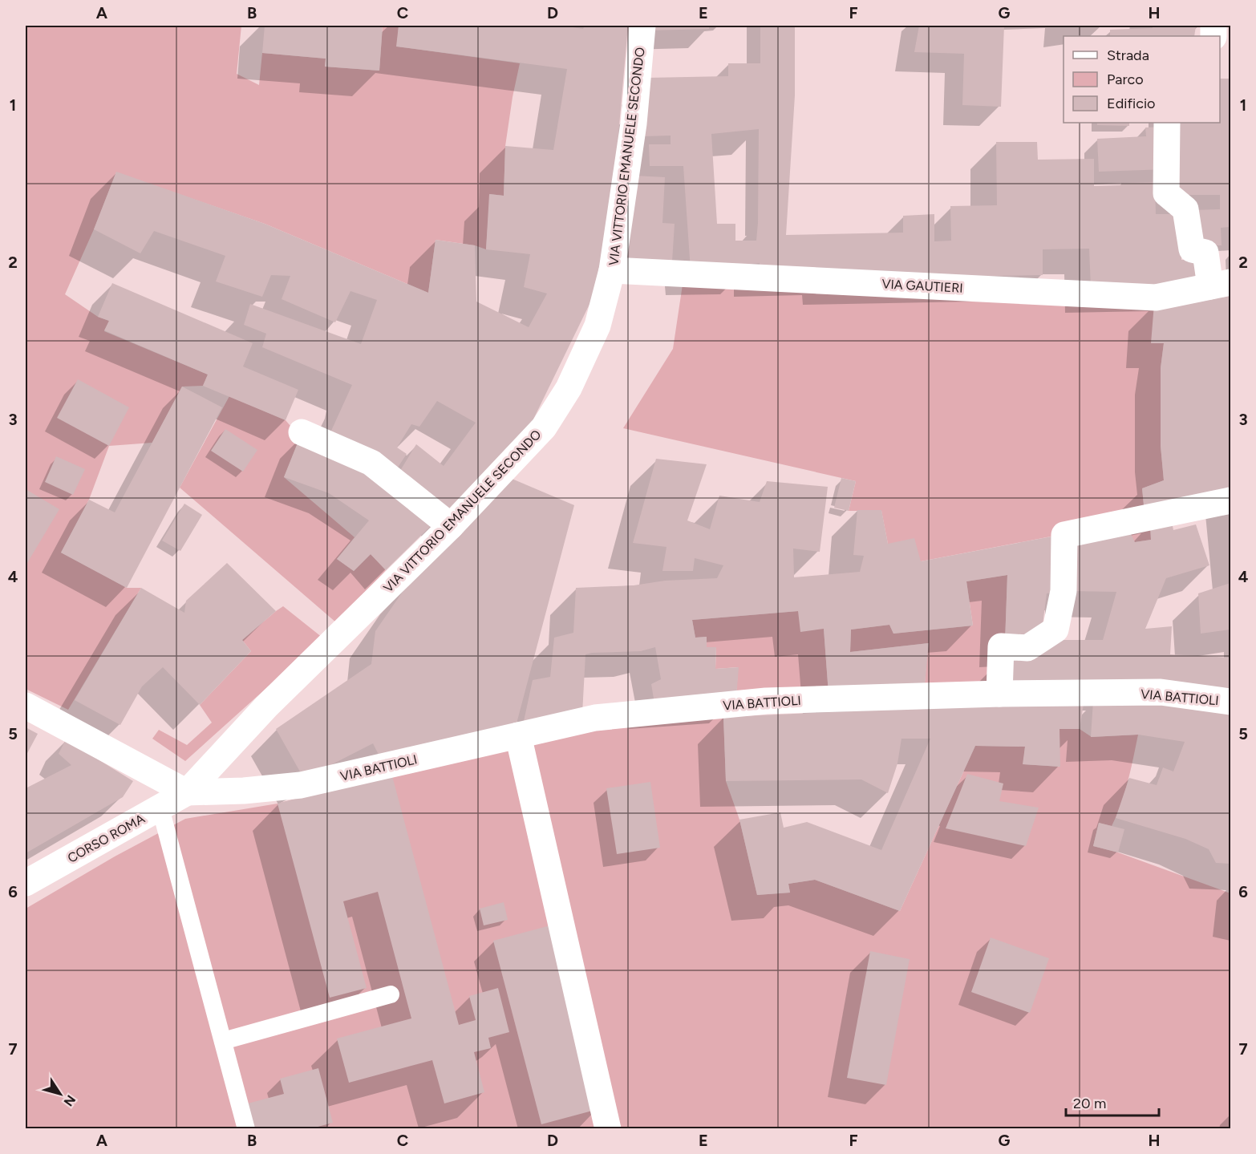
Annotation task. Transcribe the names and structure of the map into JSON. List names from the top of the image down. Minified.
{"streets":{"street":["VIA VITTORIO EMANUELE SECONDO","VIA GAUTIERI","VIA BATTIOLI","CORSO ROMA"]},"crossings":[["VIA VITTORIO EMANUELE SECONDO","VIA GAUTIERI"],["VIA VITTORIO EMANUELE SECONDO","VIA BATTIOLI"],["VIA VITTORIO EMANUELE SECONDO","CORSO ROMA"],["VIA BATTIOLI","CORSO ROMA"]],"legend":["Strada","Parco","Edificio"],"scale_bar":"20 m","north":"bottom right","grid":{"columns":["A","B","C","D","E","F","G","H"],"rows":["1","2","3","4","5","6","7"]}}
